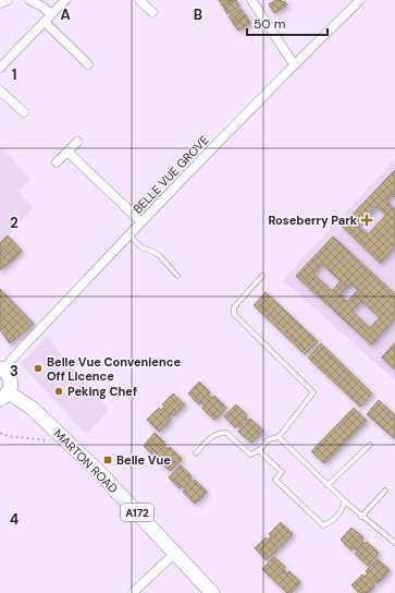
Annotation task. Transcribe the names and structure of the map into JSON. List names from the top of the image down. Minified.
{"streets":{"main road":["MARTON ROAD","A172"],"street":["BELLE VUE GROVE"]},"places":{"health":["Roseberry Park"],"other":["Belle Vue Convenience Off Licence","Peking Chef"],"transit":["Belle Vue"]},"scale_bar":"50 m","grid":{"columns":["A","B"],"rows":["1","2","3","4"]}}
